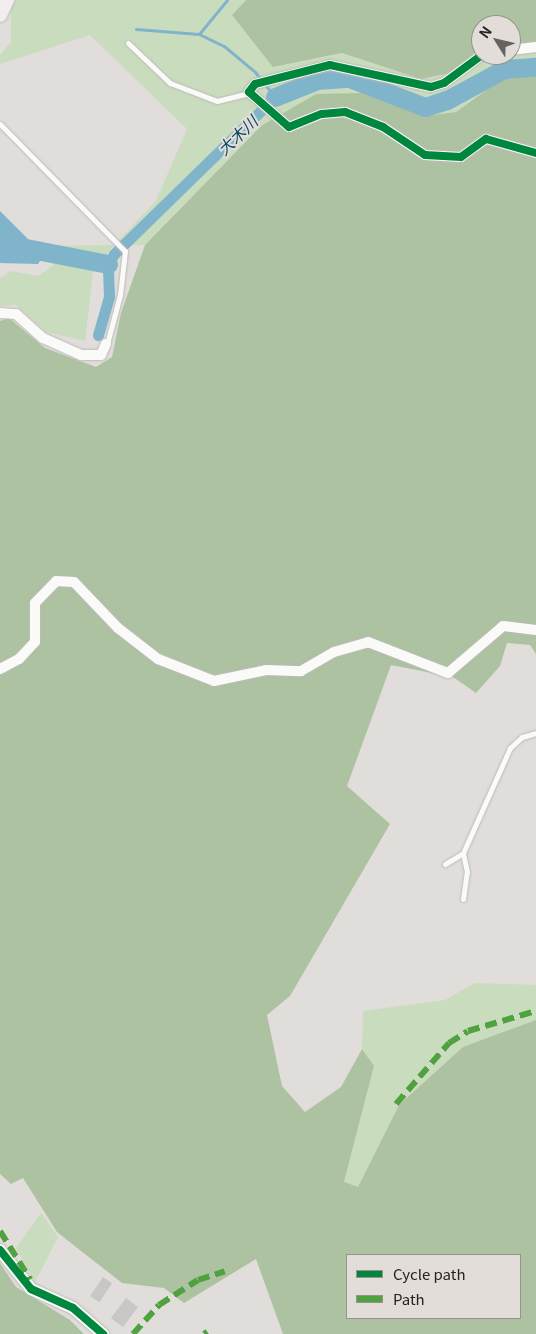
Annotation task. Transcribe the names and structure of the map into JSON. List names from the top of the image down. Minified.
{"water":["大木川"],"legend":["Cycle path","Path"],"north":"top left"}
